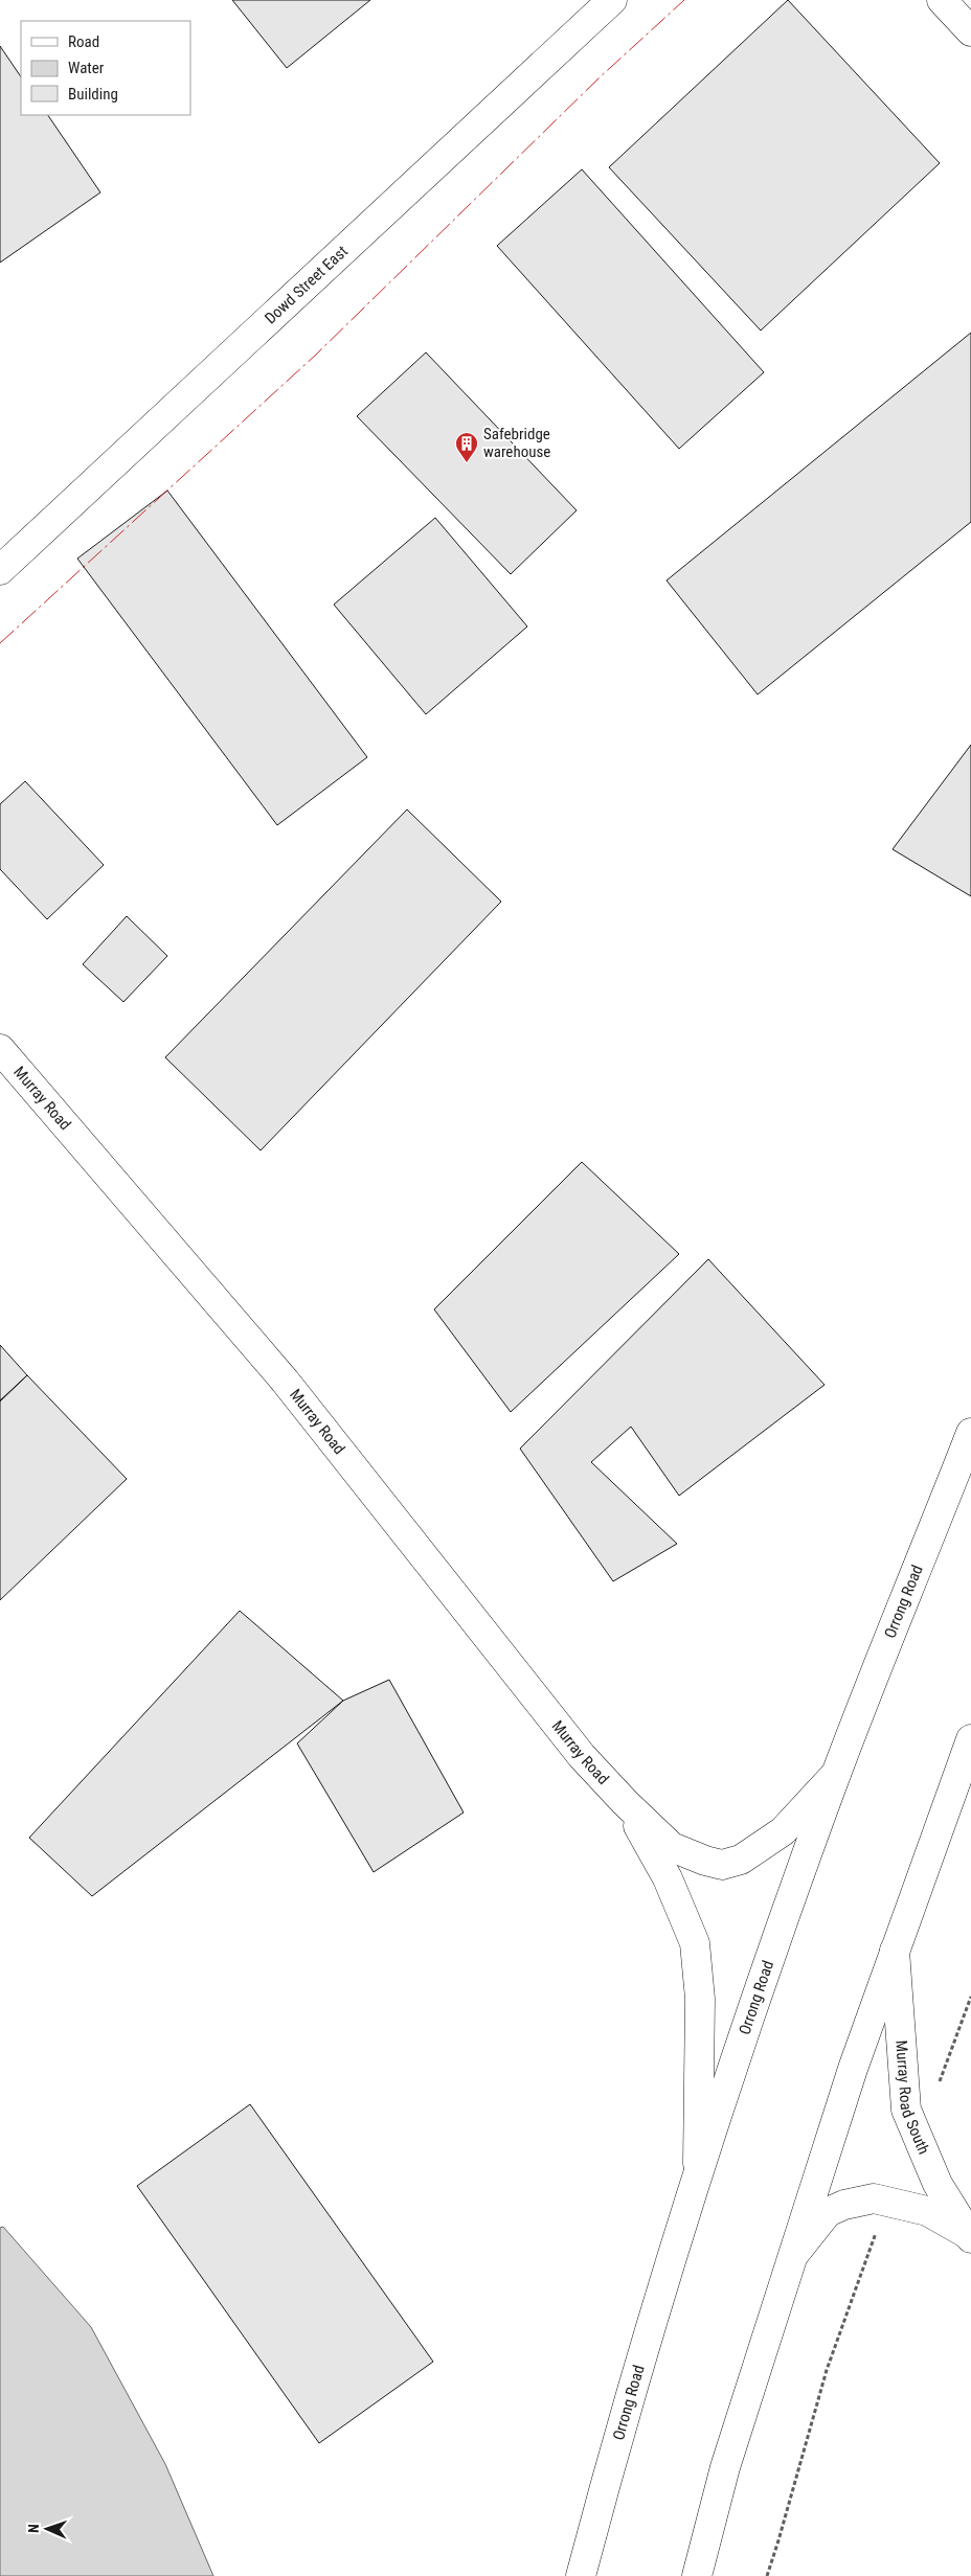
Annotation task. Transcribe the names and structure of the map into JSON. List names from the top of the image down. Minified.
{"streets":{"main road":["Dowd Street East","Murray Road","Orrong Road","Murray Road South"]},"crossings":[["Murray Road","Orrong Road"]],"places":{"building":["Safebridge warehouse"]},"legend":["Road","Water","Building"],"north":"left"}
